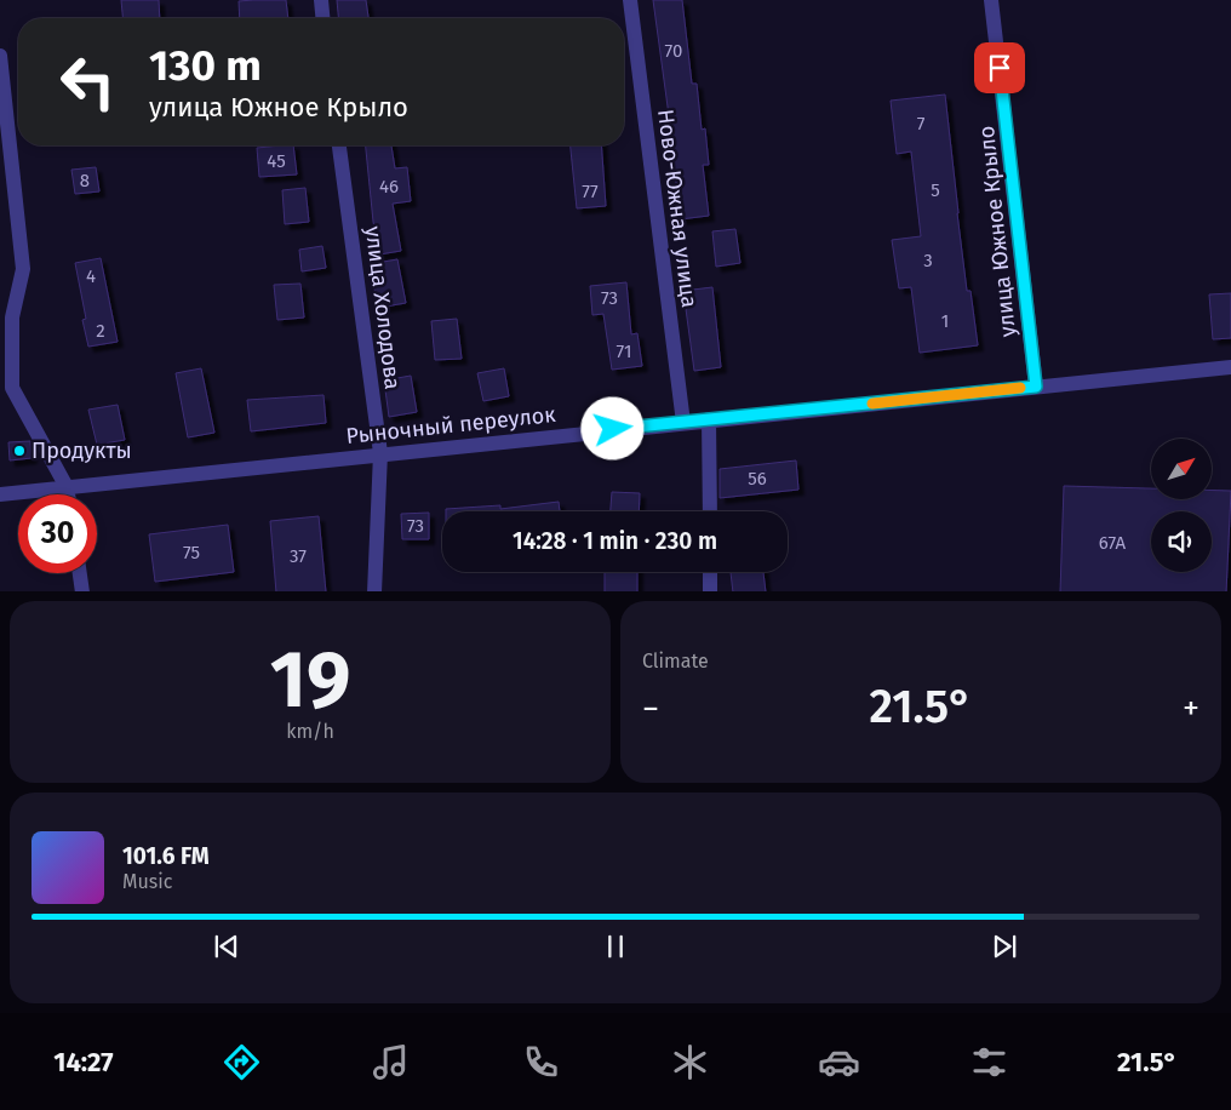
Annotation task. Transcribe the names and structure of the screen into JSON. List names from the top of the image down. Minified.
{"streets":{"street":["Ново-Южная улица","улица Южное Крыло","улица Холодова","Рыночный переулок"]},"crossings":[["Ново-Южная улица","Рыночный переулок"],["улица Южное Крыло","Рыночный переулок"],["улица Холодова","Рыночный переулок"]],"places":["Продукты"],"house_numbers":["70","7","45","8","46","5","77","3","4","73","1","2","71","56","73","67А","75","37"],"north":"top right","page":{"turn":["130 m","улица Южное Крыло"],"limit":"30","trip":"14:28 · 1 min · 230 m","tile":[["19","km/h"],"Climate"],"heat":["−","21.5°","+"],"song":["101.6 FM","Music"],"tabs":["14:27","21.5°"]}}
